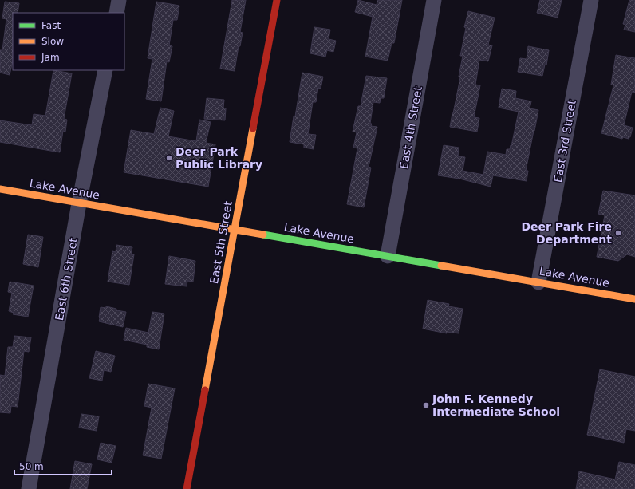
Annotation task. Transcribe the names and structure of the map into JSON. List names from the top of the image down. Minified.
{"streets":{"street":["East 4th Street","East 3rd Street","Lake Avenue","East 5th Street","East 6th Street"]},"crossings":[["East 4th Street","Lake Avenue"],["East 3rd Street","Lake Avenue"],["Lake Avenue","East 5th Street"],["Lake Avenue","East 6th Street"]],"places":["Deer Park Public Library","Deer Park Fire Department","John F. Kennedy Intermediate School"],"legend":["Fast","Slow","Jam"],"scale_bar":"50 m"}
